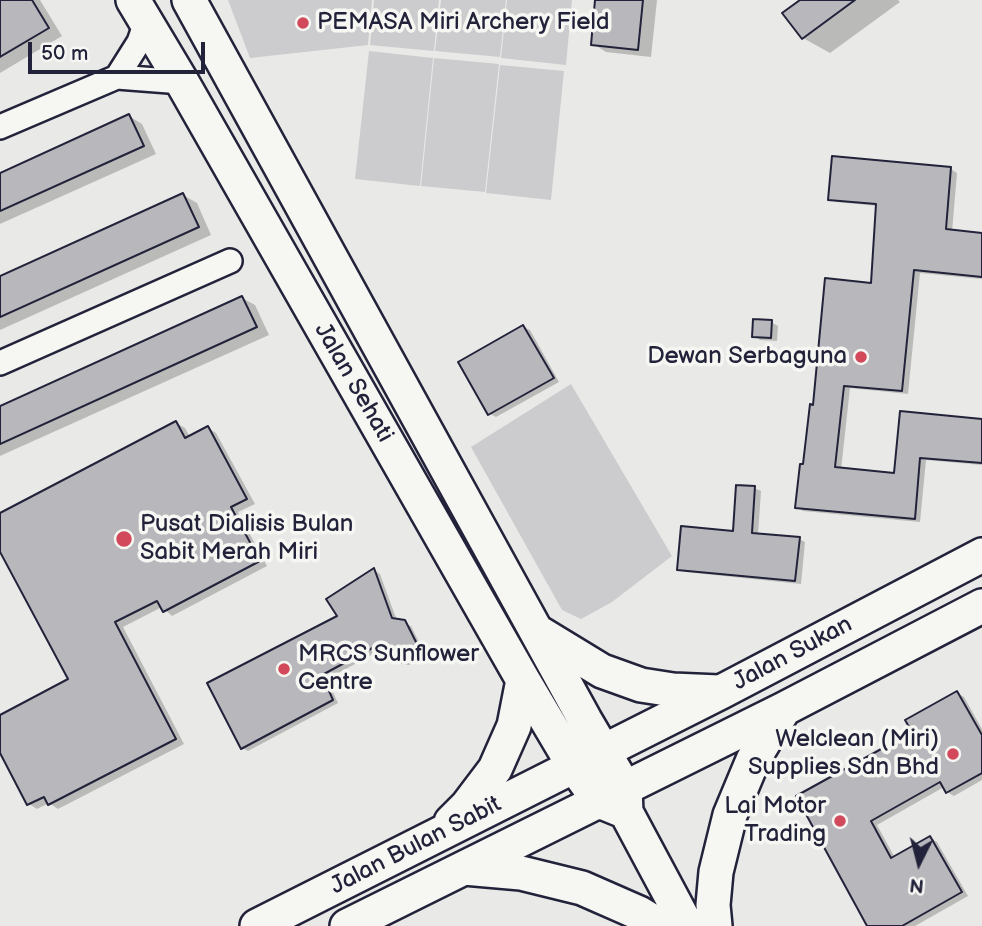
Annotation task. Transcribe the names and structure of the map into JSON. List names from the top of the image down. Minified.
{"streets":{"main road":["Jalan Sehati","Jalan Sukan","Jalan Bulan Sabit"]},"crossings":[["Jalan Sehati","Jalan Sukan"],["Jalan Sehati","Jalan Bulan Sabit"],["Jalan Sukan","Jalan Bulan Sabit"]],"places":["PEMASA Miri Archery Field","Dewan Serbaguna","Pusat Dialisis Bulan Sabit Merah Miri","MRCS Sunflower Centre","Welclean (Miri) Supplies Sdn Bhd","Lai Motor Trading"],"scale_bar":"50 m","north":"bottom"}
